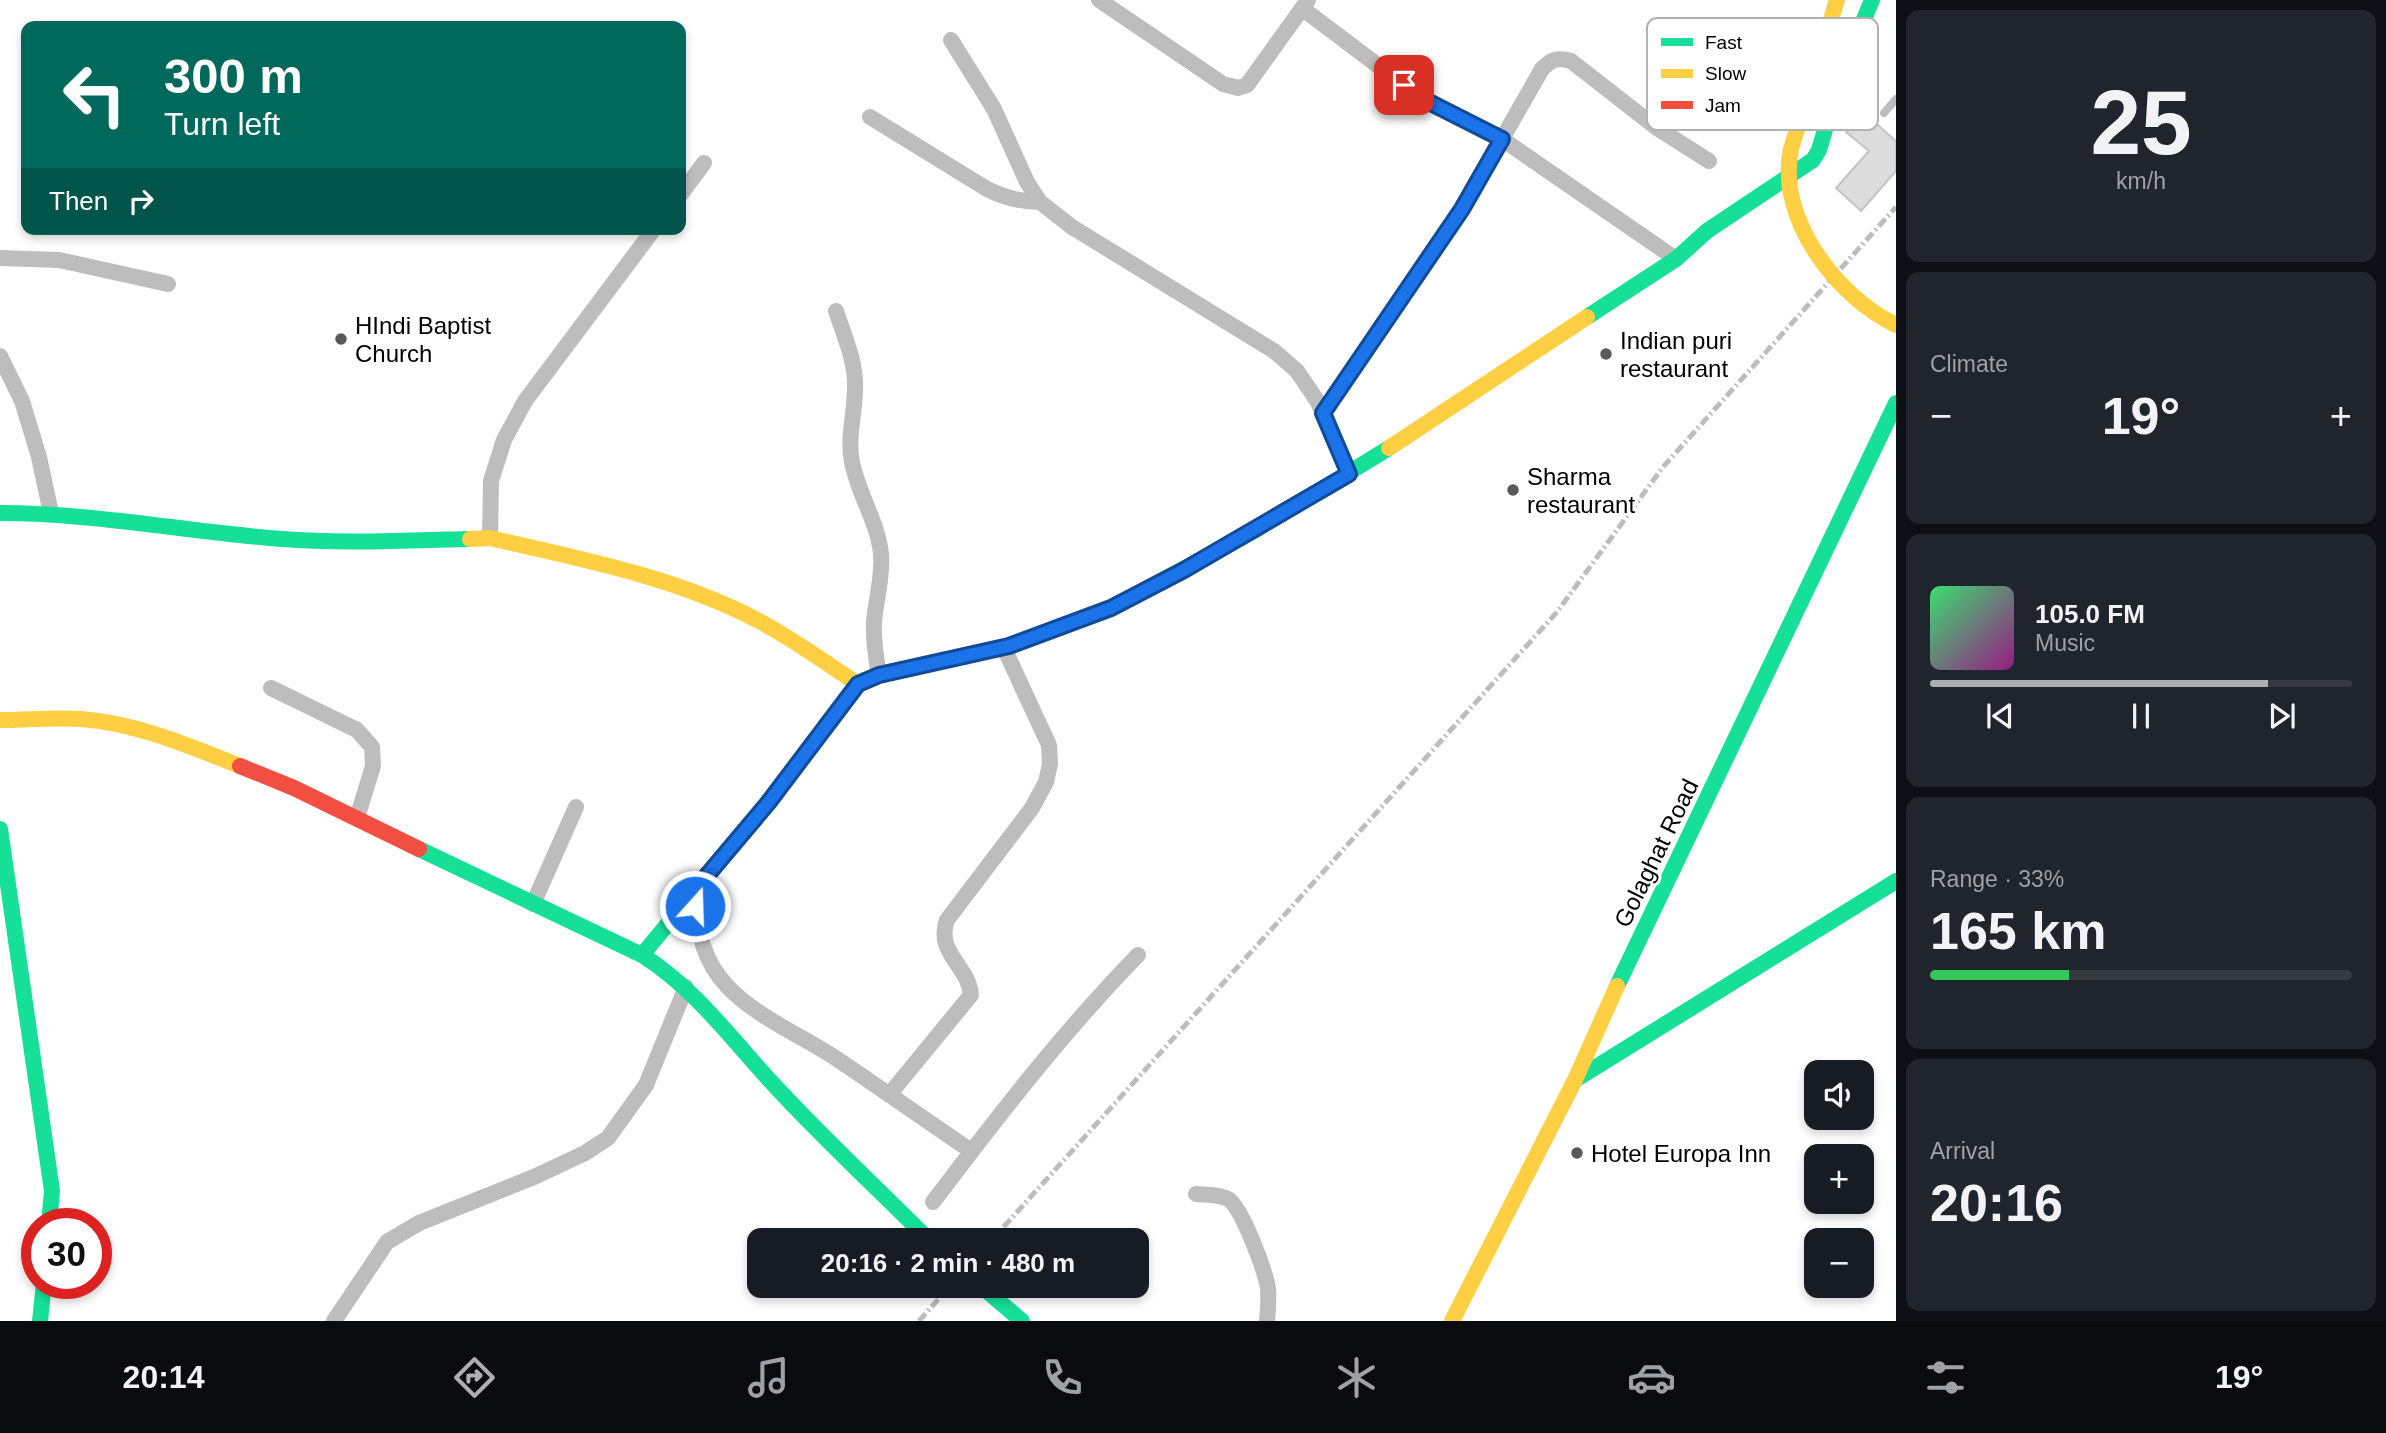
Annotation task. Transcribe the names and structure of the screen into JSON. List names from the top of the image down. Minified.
{"streets":{"street":["Golaghat Road"]},"places":["HIndi Baptist Church","Indian puri restaurant","Sharma restaurant","Hotel Europa Inn"],"legend":["Fast","Slow","Jam"],"page":{"tile":[["25","km/h"],"Climate",["Range · 33%","165 km"],["Arrival","20:16"]],"turn":["300 m","Turn left"],"then":"Then","heat":["−","19°","+"],"song":["105.0 FM","Music"],"map_buttons":["+","−"],"limit":"30","trip":"20:16 · 2 min · 480 m","tabs":["20:14","19°"]}}
